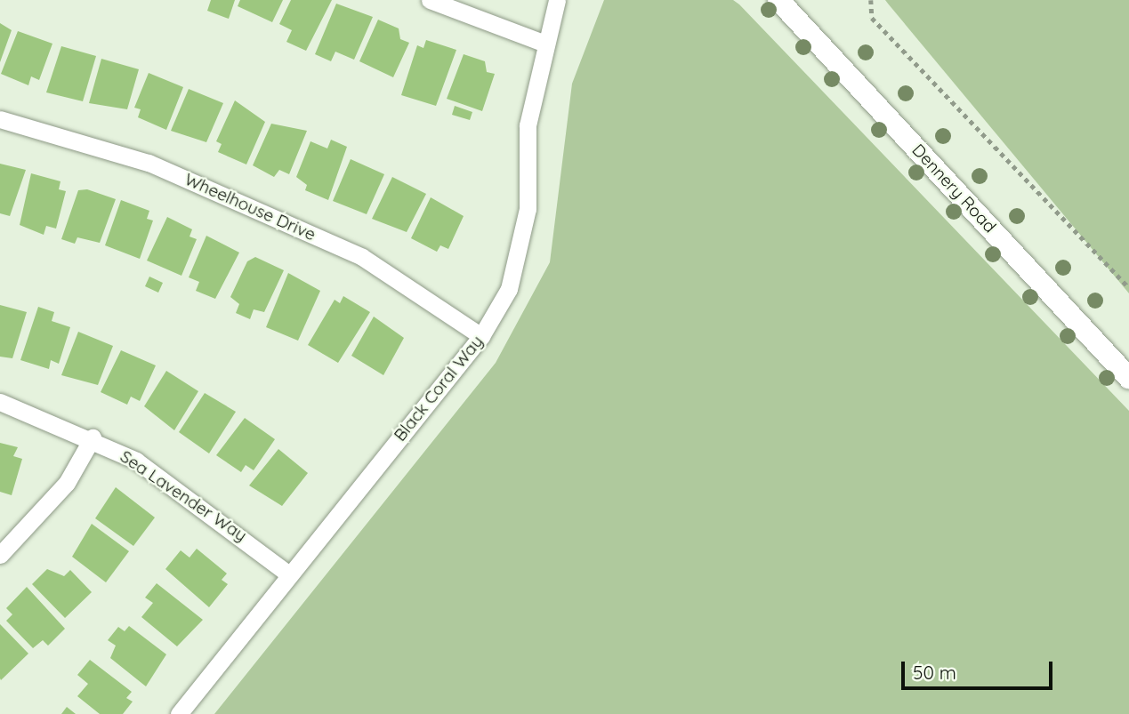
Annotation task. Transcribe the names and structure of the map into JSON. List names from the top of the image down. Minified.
{"streets":{"street":["Dennery Road","Wheelhouse Drive","Black Coral Way","Sea Lavender Way"]},"crossings":[["Wheelhouse Drive","Black Coral Way"],["Black Coral Way","Sea Lavender Way"]],"scale_bar":"50 m"}
